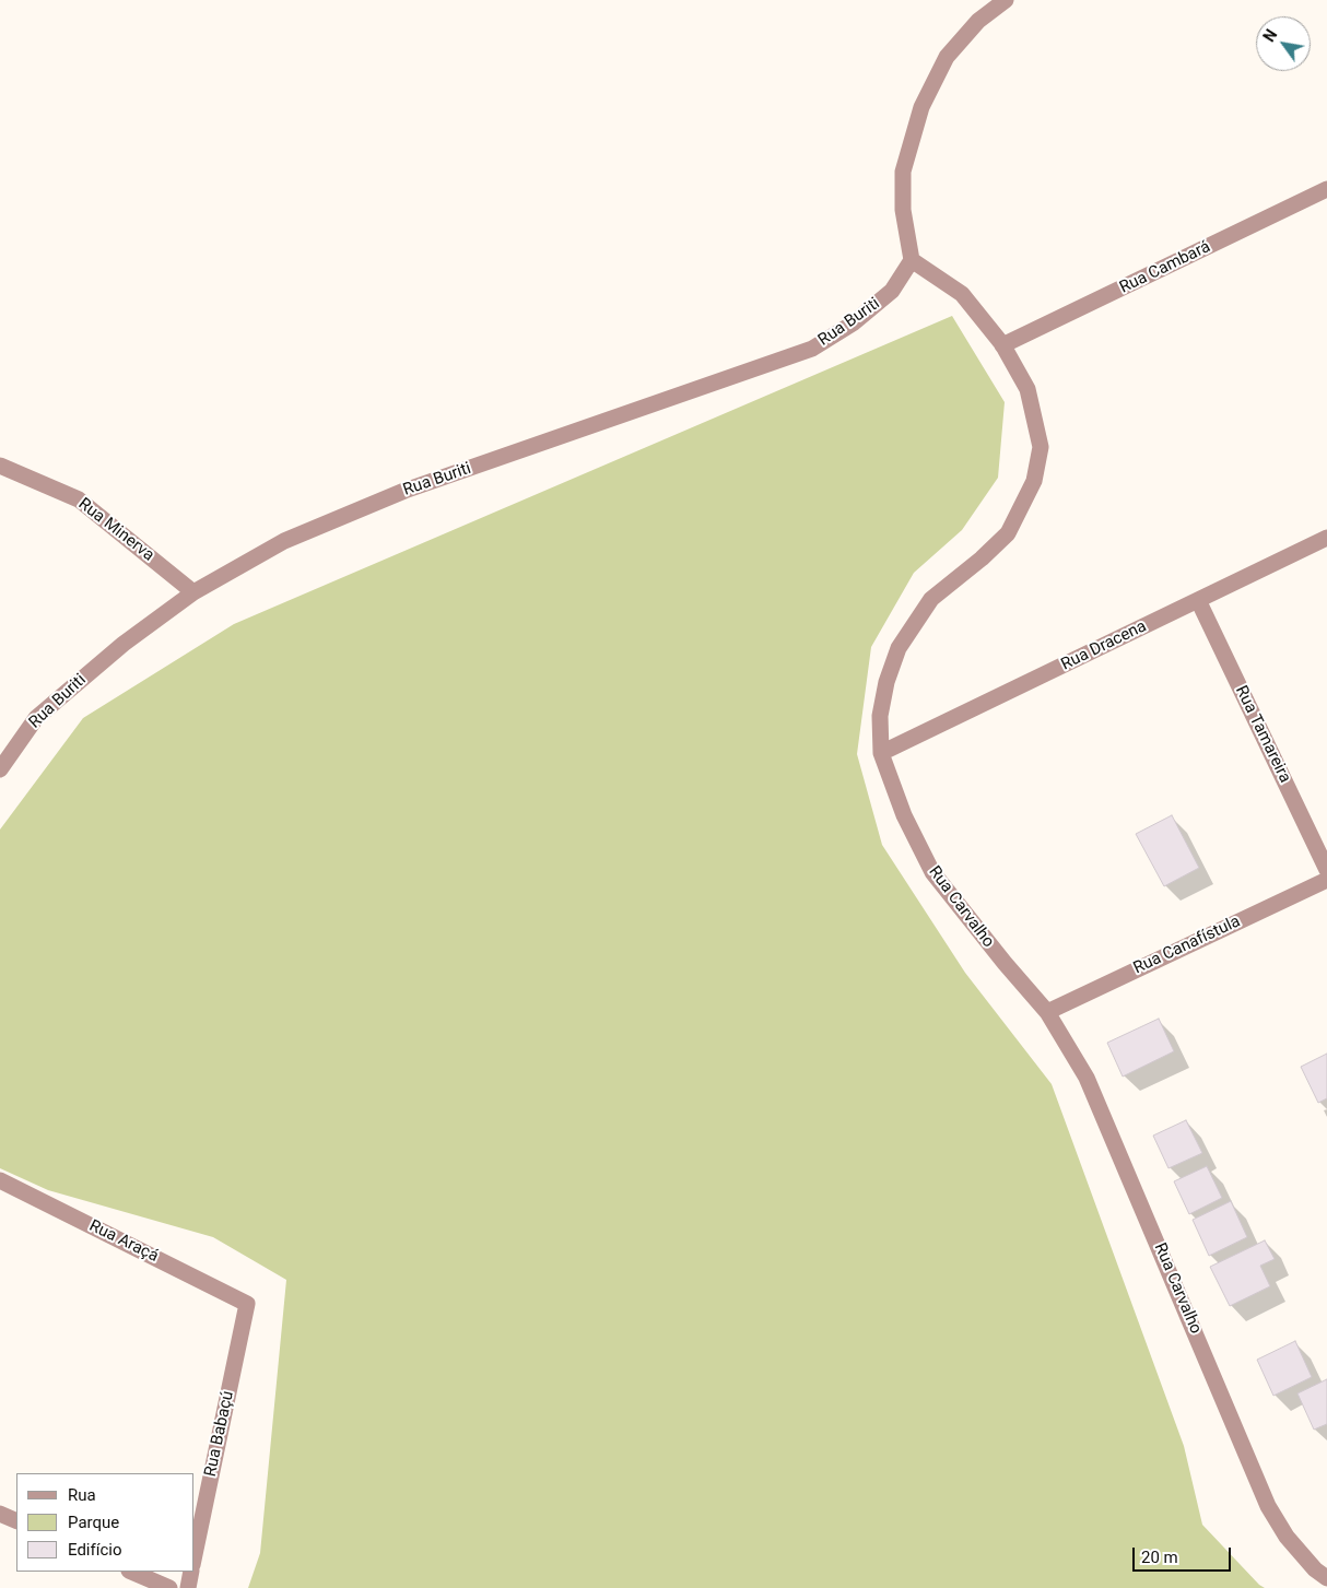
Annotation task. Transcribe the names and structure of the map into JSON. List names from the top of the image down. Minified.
{"streets":{"street":["Rua Cambará","Rua Buriti","Rua Minerva","Rua Dracena","Rua Tamareira","Rua Carvalho","Rua Canafístula","Rua Araçá","Rua Babaçú"]},"crossings":[["Rua Cambará","Rua Carvalho"],["Rua Buriti","Rua Minerva"],["Rua Buriti","Rua Carvalho"],["Rua Dracena","Rua Tamareira"],["Rua Dracena","Rua Carvalho"],["Rua Carvalho","Rua Canafístula"],["Rua Araçá","Rua Babaçú"]],"legend":["Rua","Parque","Edifício"],"scale_bar":"20 m","north":"top left"}
